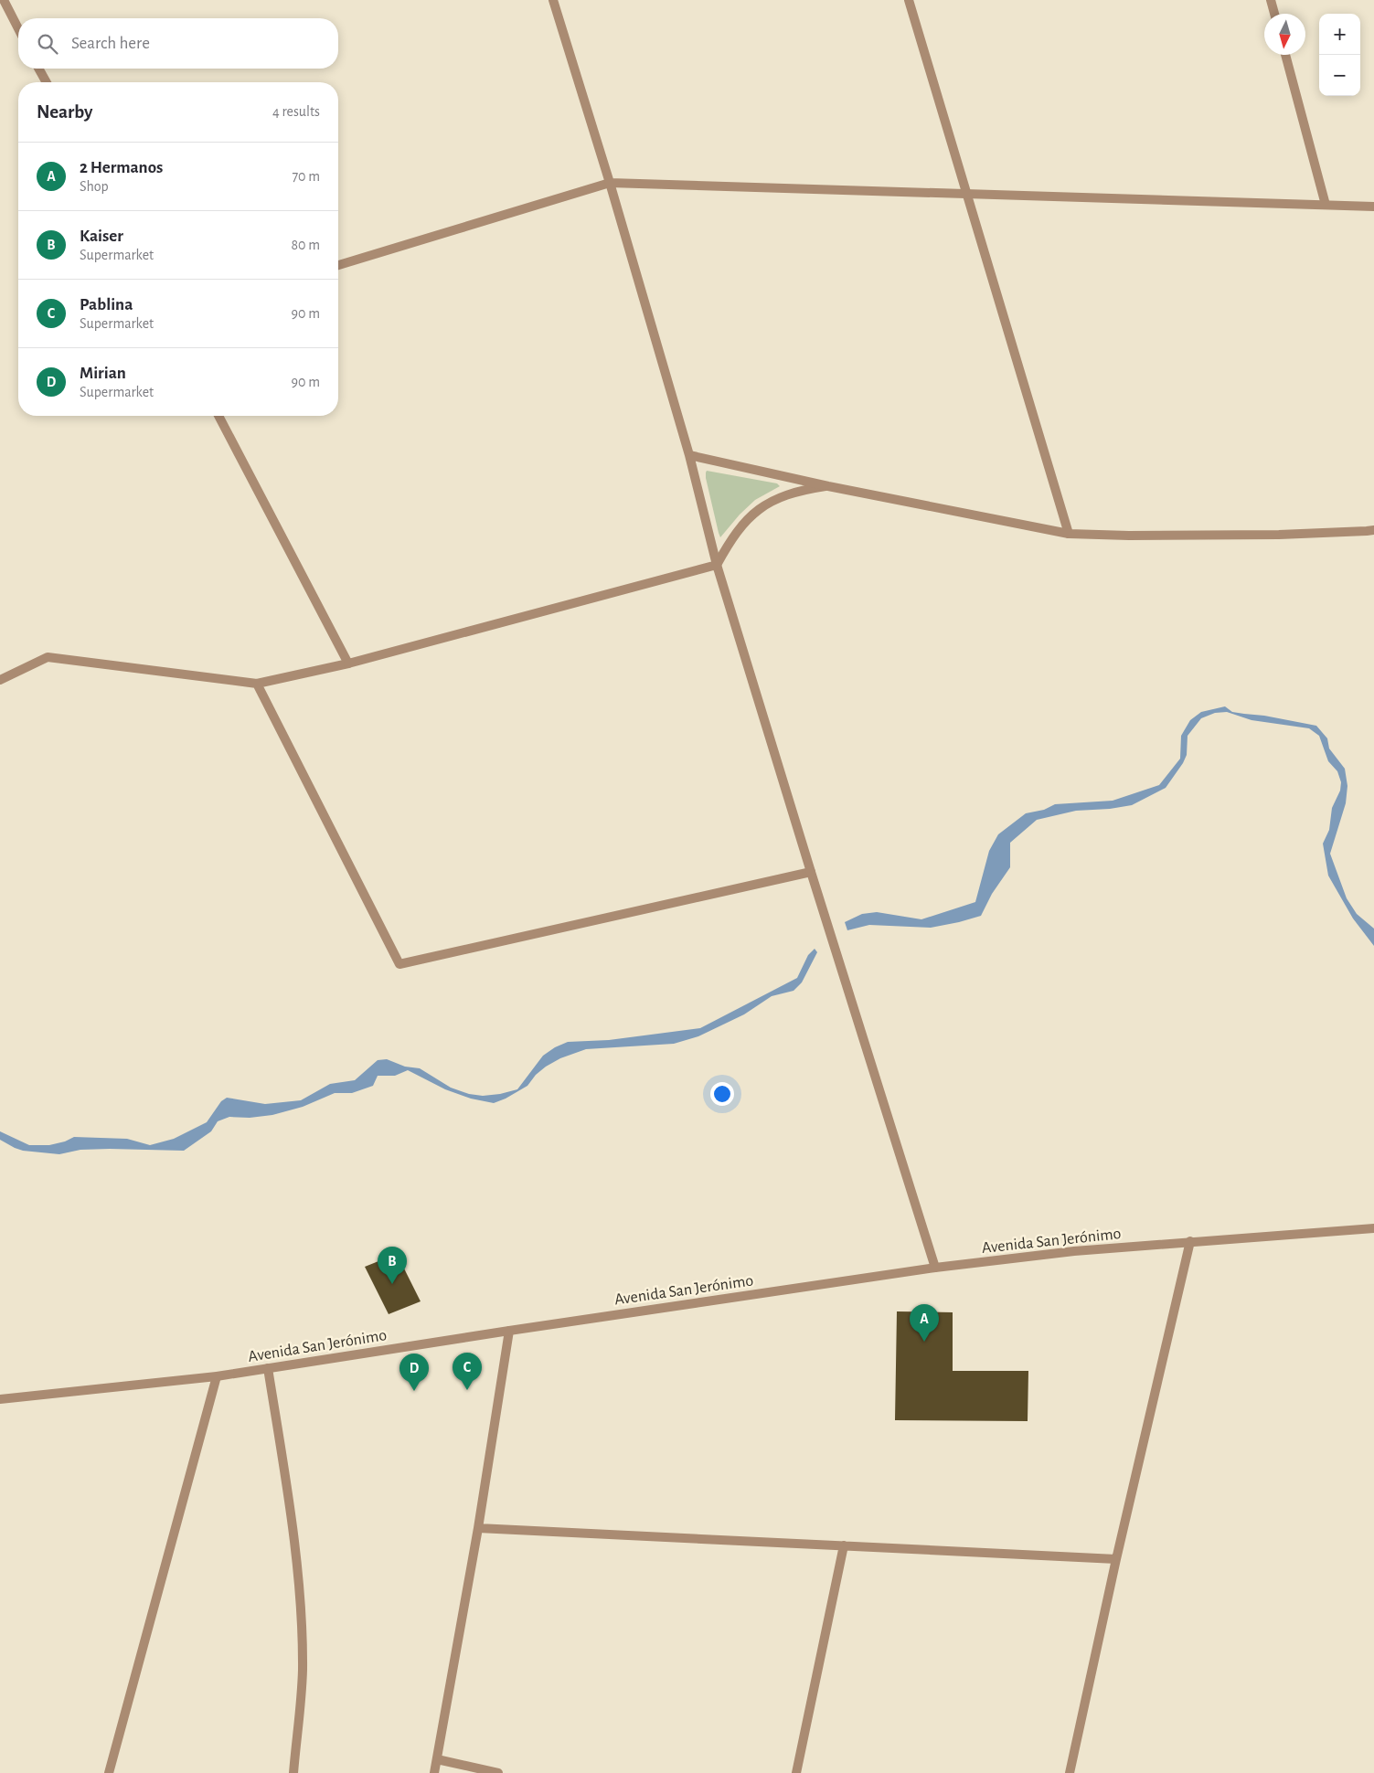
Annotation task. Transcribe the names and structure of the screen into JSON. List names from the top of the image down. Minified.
{"streets":{"street":["Avenida San Jerónimo"]},"north":"bottom","page":{"map_buttons":["+","−"],"search":"Search here","heading":["Nearby","4 results"],"list":[{"mark":"A","name":"2 Hermanos","note":"Shop","value":"70 m"},{"mark":"B","name":"Kaiser","note":"Supermarket","value":"80 m"},{"mark":"C","name":"Pablina","note":"Supermarket","value":"90 m"},{"mark":"D","name":"Mirian","note":"Supermarket","value":"90 m"}],"pins":["B","A","C","D"]}}
